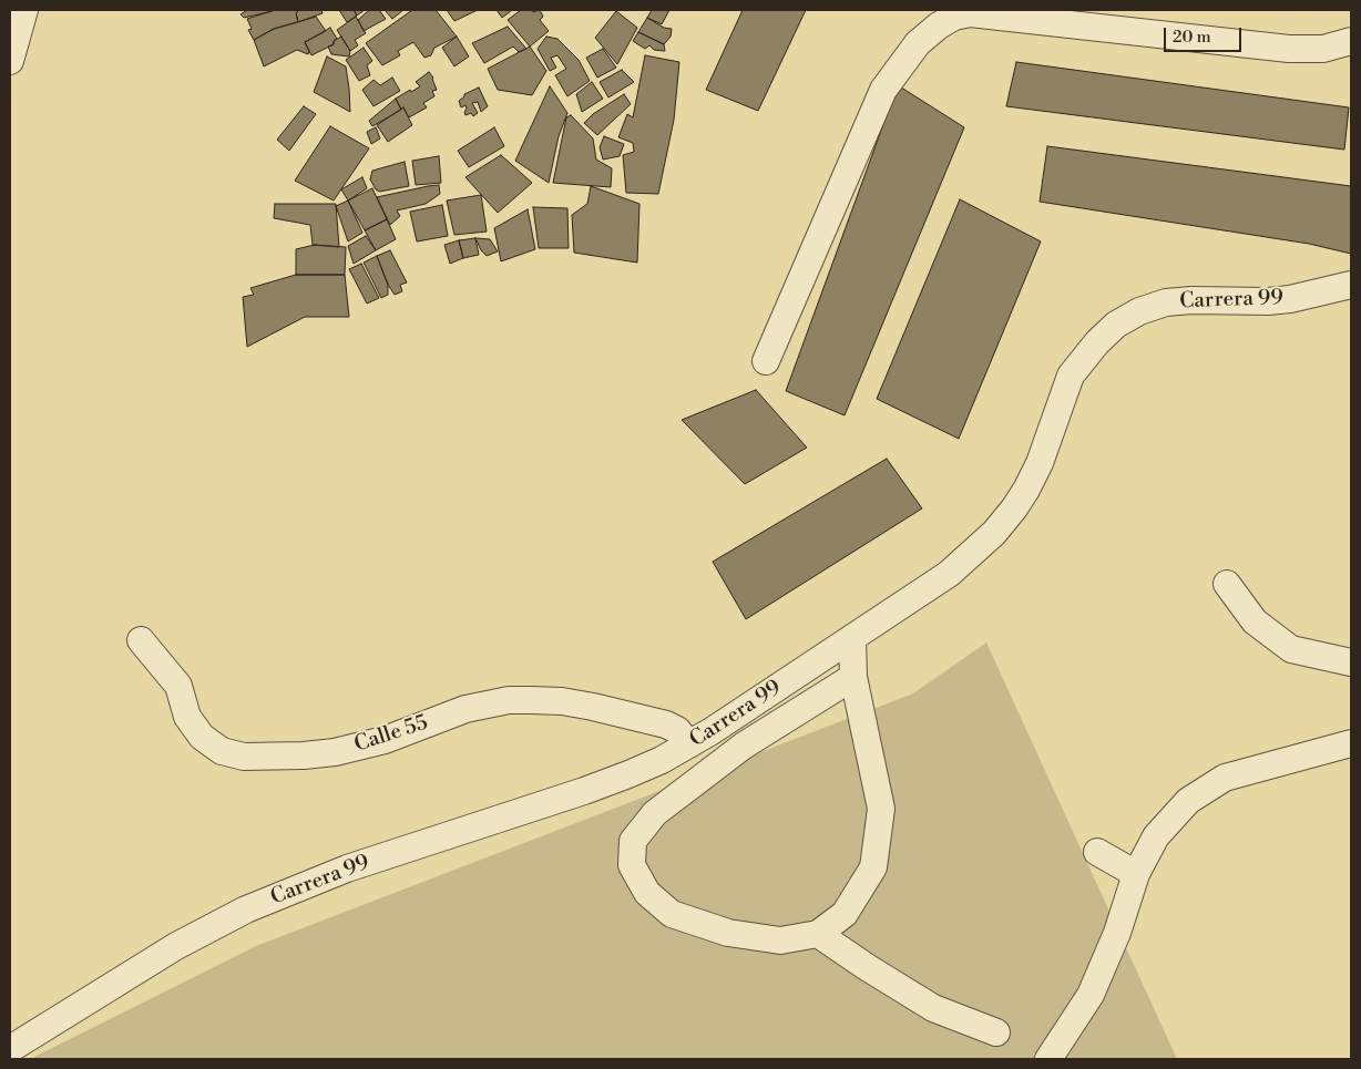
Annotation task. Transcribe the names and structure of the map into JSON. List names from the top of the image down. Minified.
{"streets":{"street":["Carrera 99","Calle 55"]},"crossings":[["Carrera 99","Calle 55"]],"scale_bar":"20 m"}
